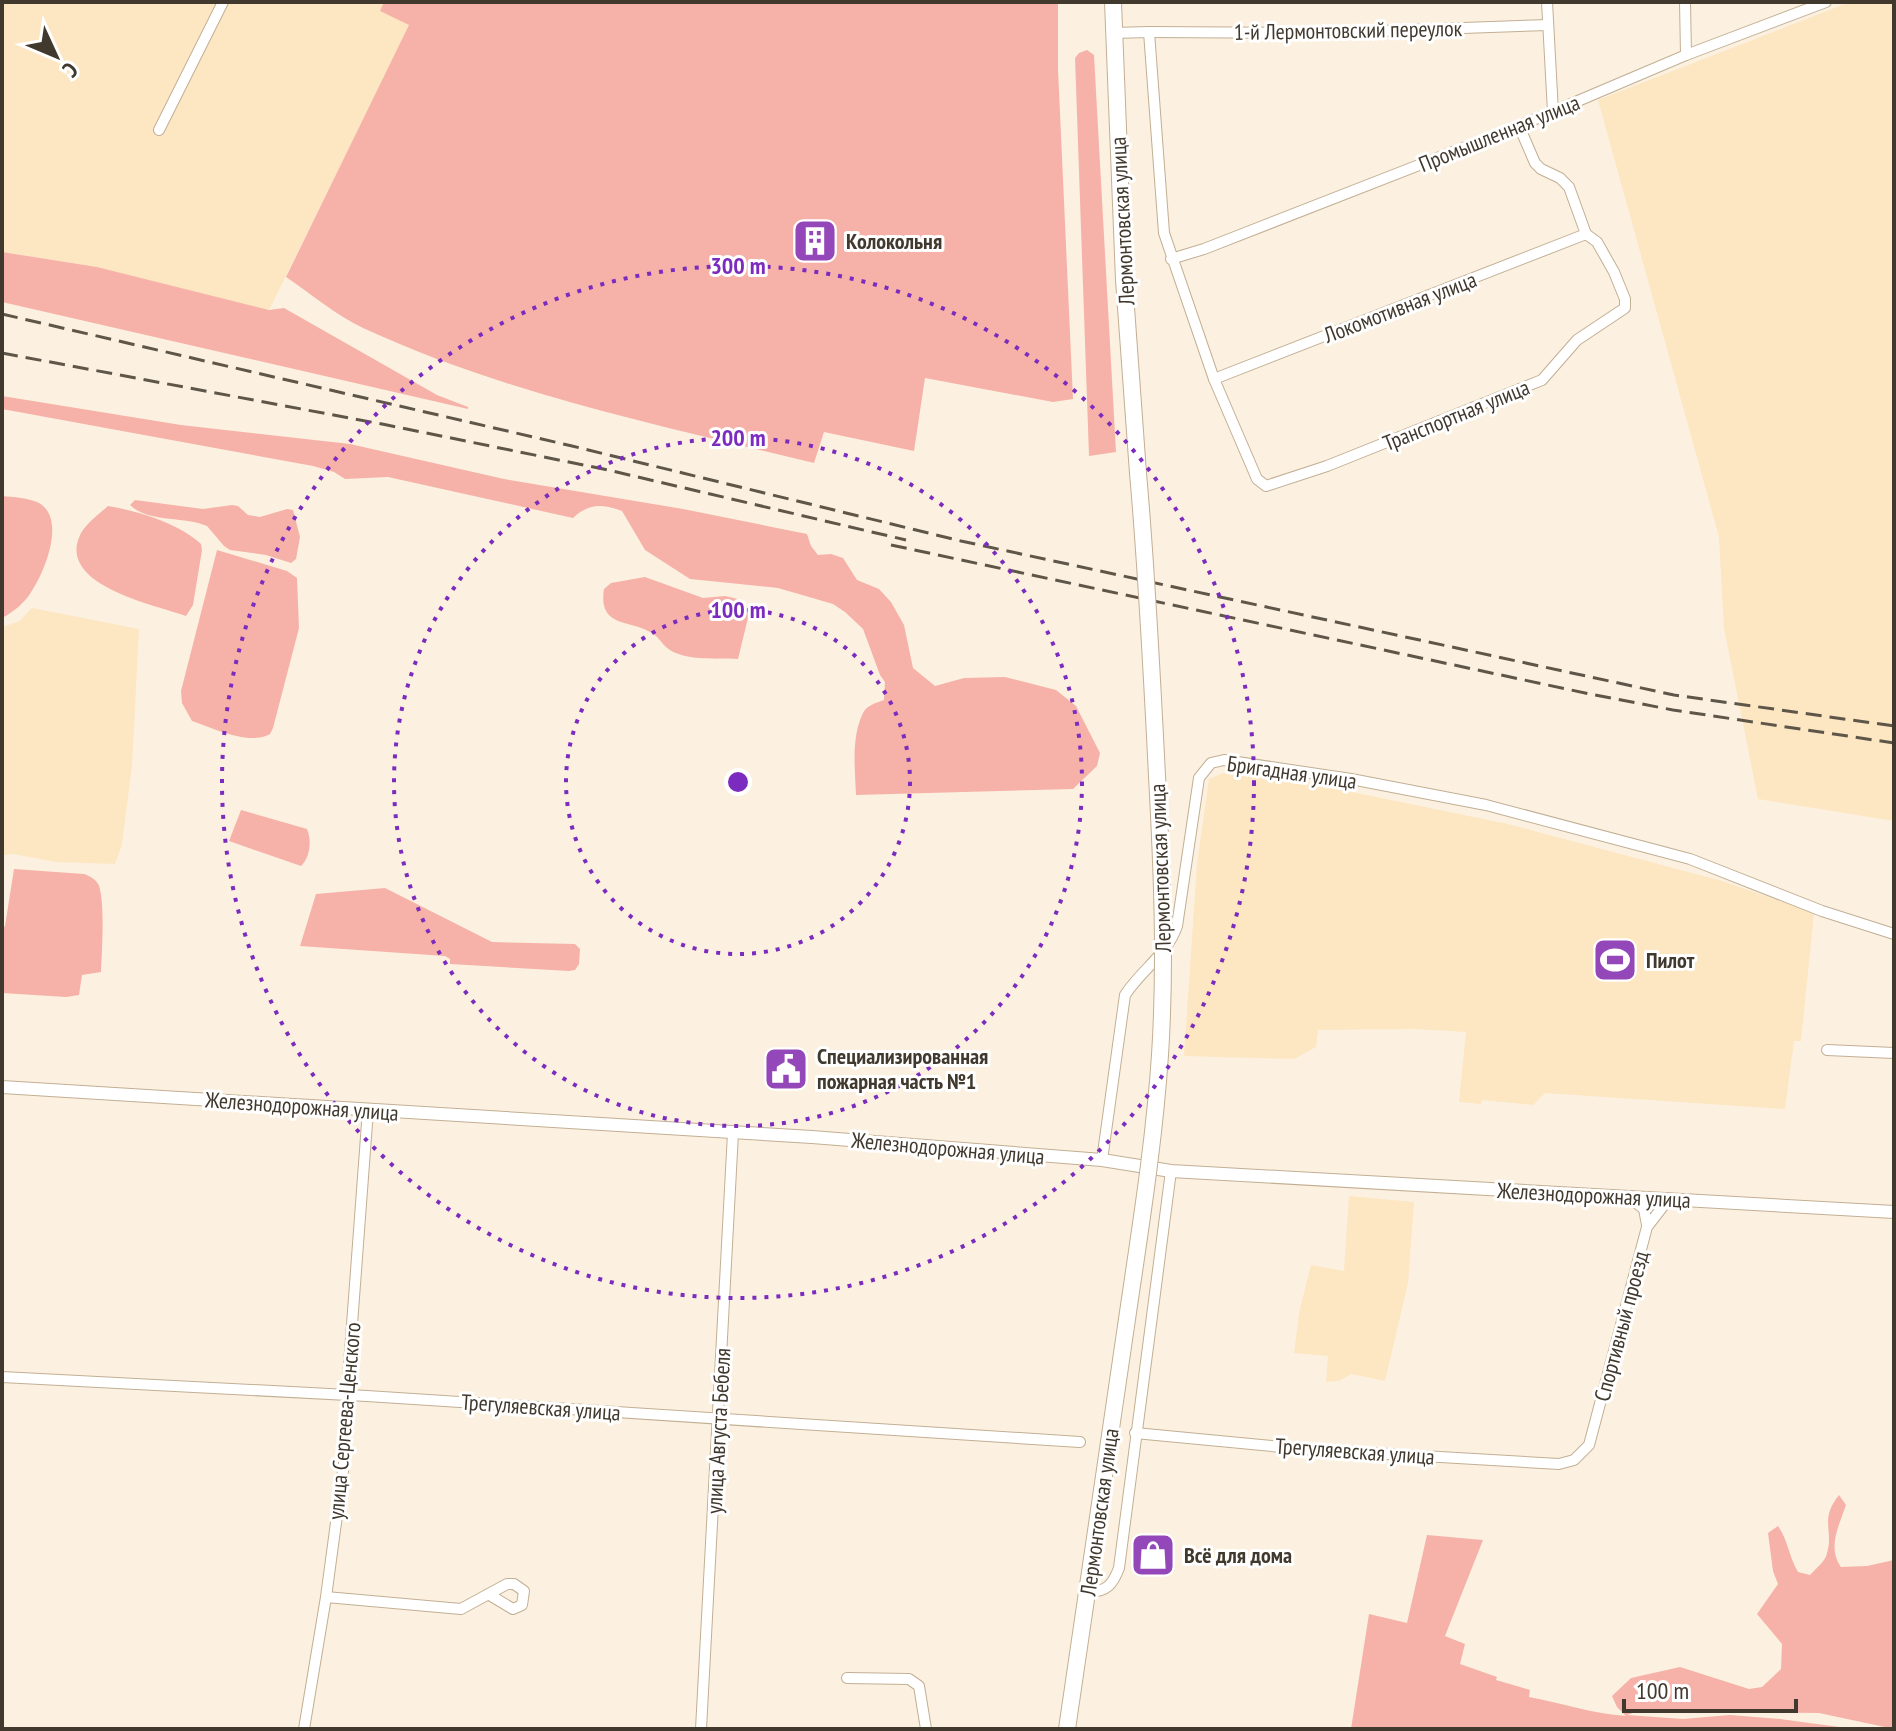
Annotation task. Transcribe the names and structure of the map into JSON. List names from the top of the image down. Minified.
{"streets":{"main road":["Лермонтовская улица"],"street":["1-й Лермонтовский переулок","Промышленная улица","Локомотивная улица","Транспортная улица","Бригадная улица","Железнодорожная улица","Спортивный проезд","Трегуляевская улица","улица Сергеева-Ценского","улица Августа Бебеля"]},"crossings":[["1-й Лермонтовский переулок","Лермонтовская улица"],["Локомотивная улица","Транспортная улица"],["Бригадная улица","Железнодорожная улица"],["Железнодорожная улица","Спортивный проезд"],["Железнодорожная улица","улица Сергеева-Ценского"],["Железнодорожная улица","улица Августа Бебеля"],["Спортивный проезд","Трегуляевская улица"],["Трегуляевская улица","улица Сергеева-Ценского"],["Трегуляевская улица","улица Августа Бебеля"]],"places":{"building":["Колокольня"],"sports":["Пилот"],"public building":["Специализированная пожарная часть №1"],"shop":["Всё для дома"]},"scale_bar":"100 m","north":"bottom right","rings":["300 m","200 m","100 m"]}
